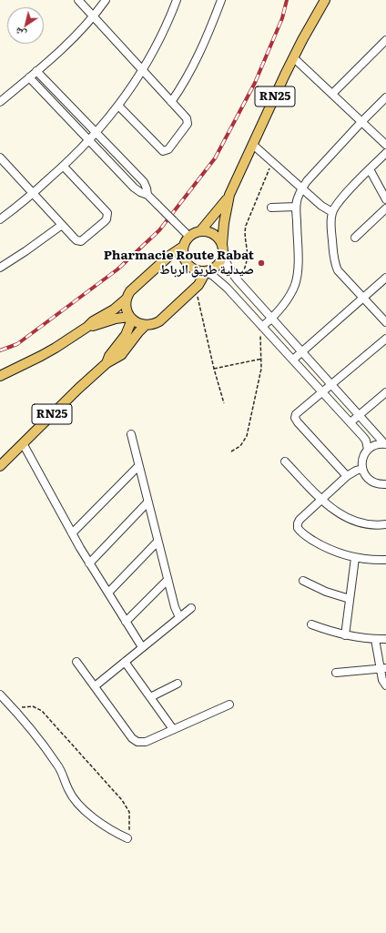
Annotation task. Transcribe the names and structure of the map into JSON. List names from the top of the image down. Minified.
{"streets":{"main road":["RN25"]},"places":["Pharmacie Route Rabat صيدلية طريق الرباط"],"north":"bottom left"}
